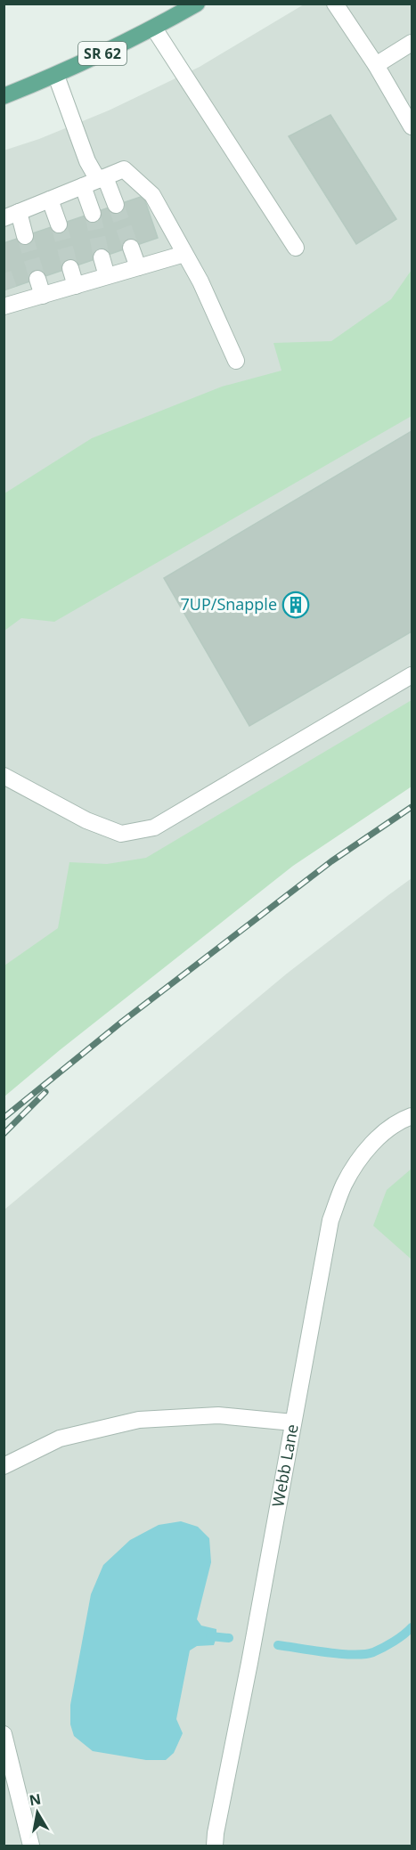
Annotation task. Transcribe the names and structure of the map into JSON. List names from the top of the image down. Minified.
{"streets":{"main road":["SR 62"],"lane":["Webb Lane"]},"places":{"building":["7UP/Snapple"]},"north":"top"}
